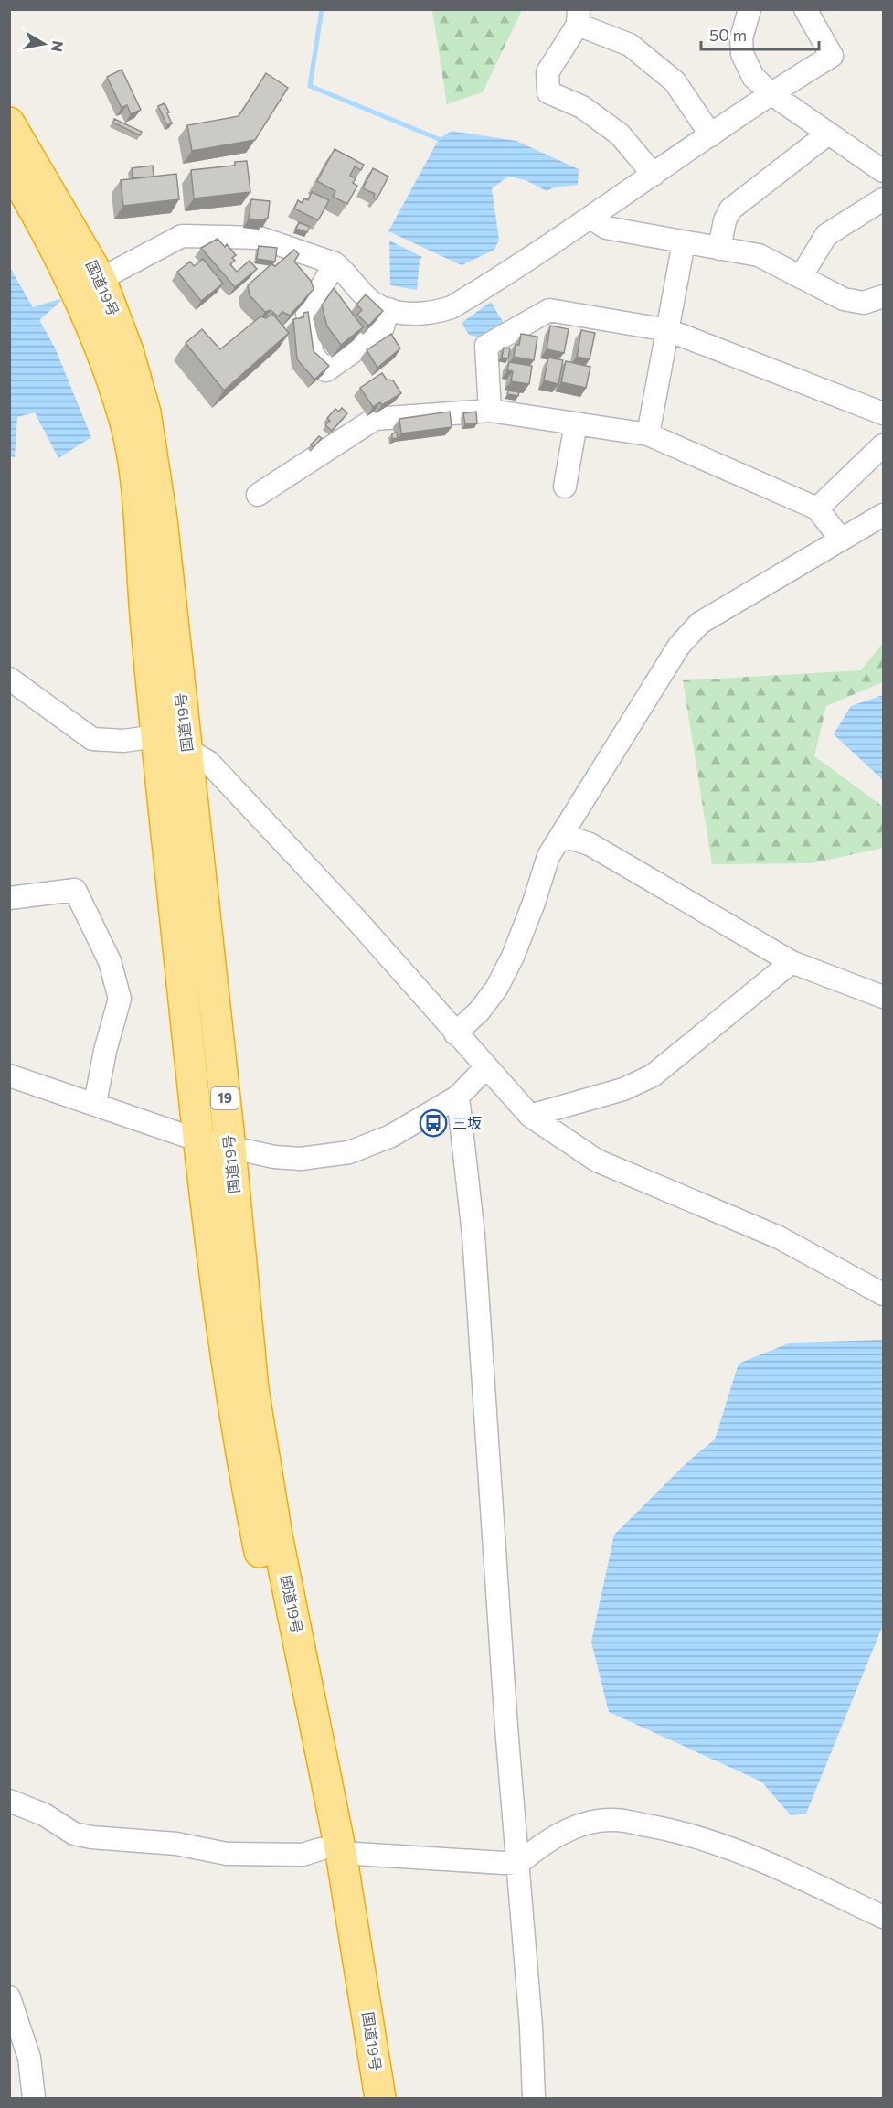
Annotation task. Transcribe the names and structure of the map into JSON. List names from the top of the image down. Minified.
{"streets":{"highway":["国道19号","19"]},"places":{"bus stop":["三坂"]},"scale_bar":"50 m","north":"right"}
